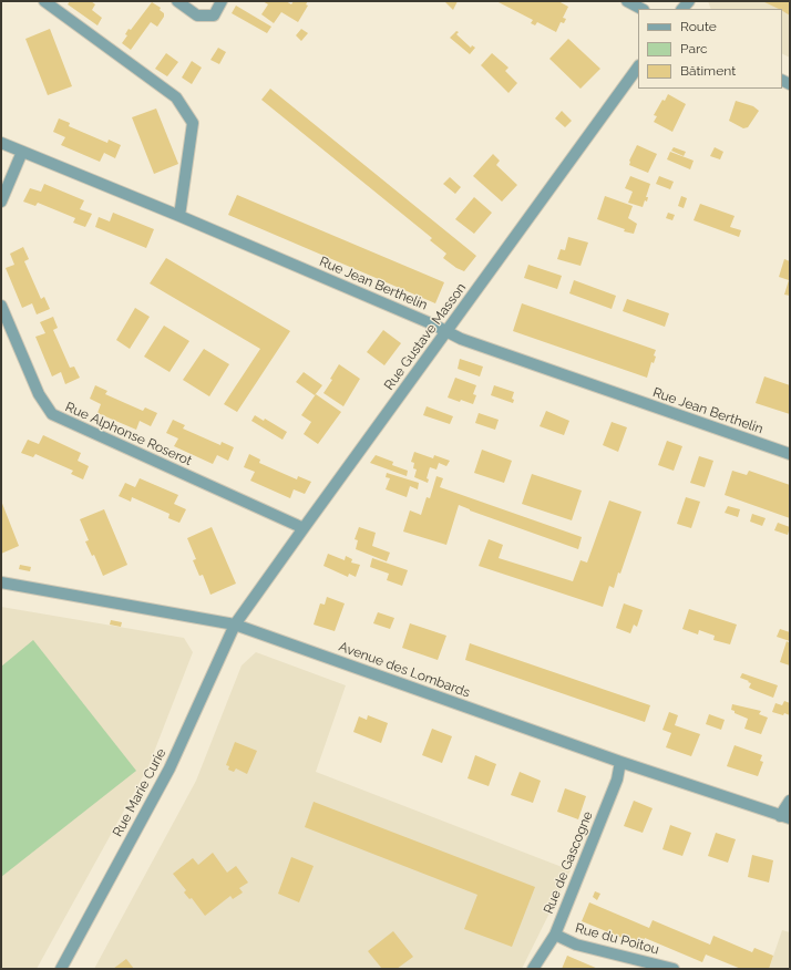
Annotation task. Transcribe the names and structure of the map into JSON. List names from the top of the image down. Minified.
{"streets":{"street":["Rue Jean Berthelin","Rue Gustave Masson","Rue Alphonse Roserot","Avenue des Lombards","Rue Marie Curie","Rue de Gascogne","Rue du Poitou"]},"crossings":[["Rue Jean Berthelin","Rue Gustave Masson"],["Rue Gustave Masson","Rue Alphonse Roserot"],["Rue Gustave Masson","Avenue des Lombards"],["Rue Gustave Masson","Rue Marie Curie"],["Avenue des Lombards","Rue Marie Curie"],["Avenue des Lombards","Rue de Gascogne"],["Rue de Gascogne","Rue du Poitou"]],"legend":["Route","Parc","Bâtiment"]}
